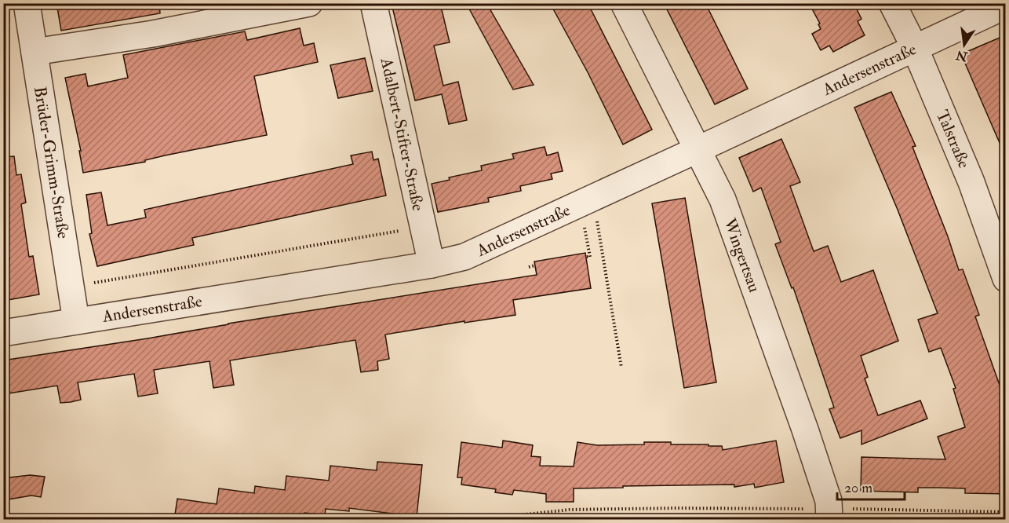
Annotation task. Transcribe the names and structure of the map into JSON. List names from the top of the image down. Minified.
{"streets":{"street":["Andersenstraße","Adalbert-Stifter-Straße","Talstraße","Brüder-Grimm-Straße","Wingertsau"]},"crossings":[["Andersenstraße","Adalbert-Stifter-Straße"],["Andersenstraße","Talstraße"],["Andersenstraße","Brüder-Grimm-Straße"],["Andersenstraße","Wingertsau"]],"scale_bar":"20 m","north":"bottom"}
